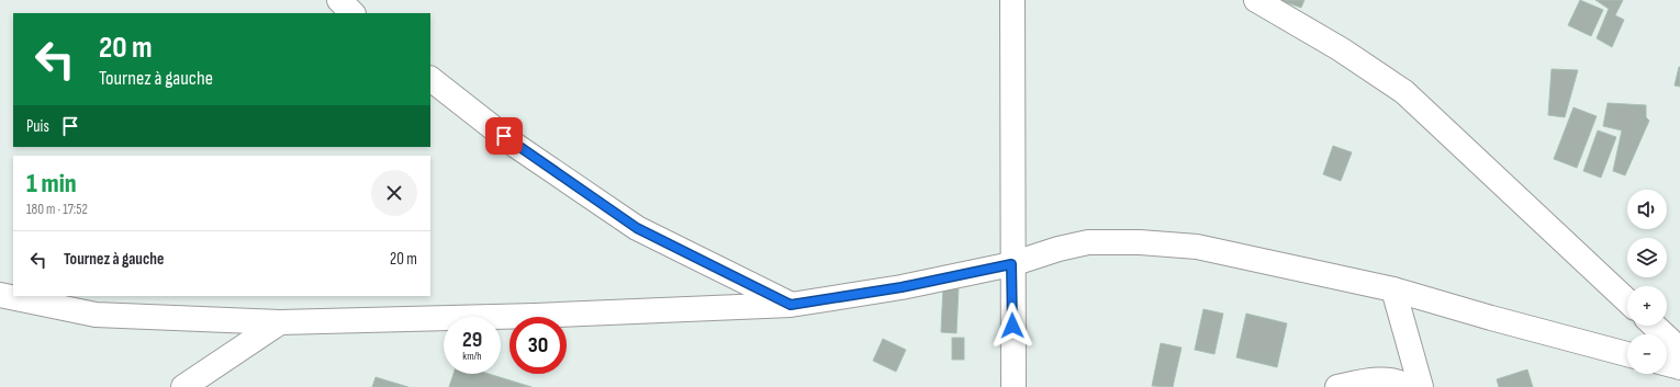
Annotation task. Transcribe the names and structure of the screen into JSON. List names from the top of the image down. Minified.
{"page":{"turn":["20 m","Tournez à gauche"],"then":"Puis","heading":["1 min","180 m · 17:52"],"map_buttons":["+","−"],"list":[{"name":"Tournez à gauche","value":"20 m"}],"speed":"29 km/h","limit":"30"}}
